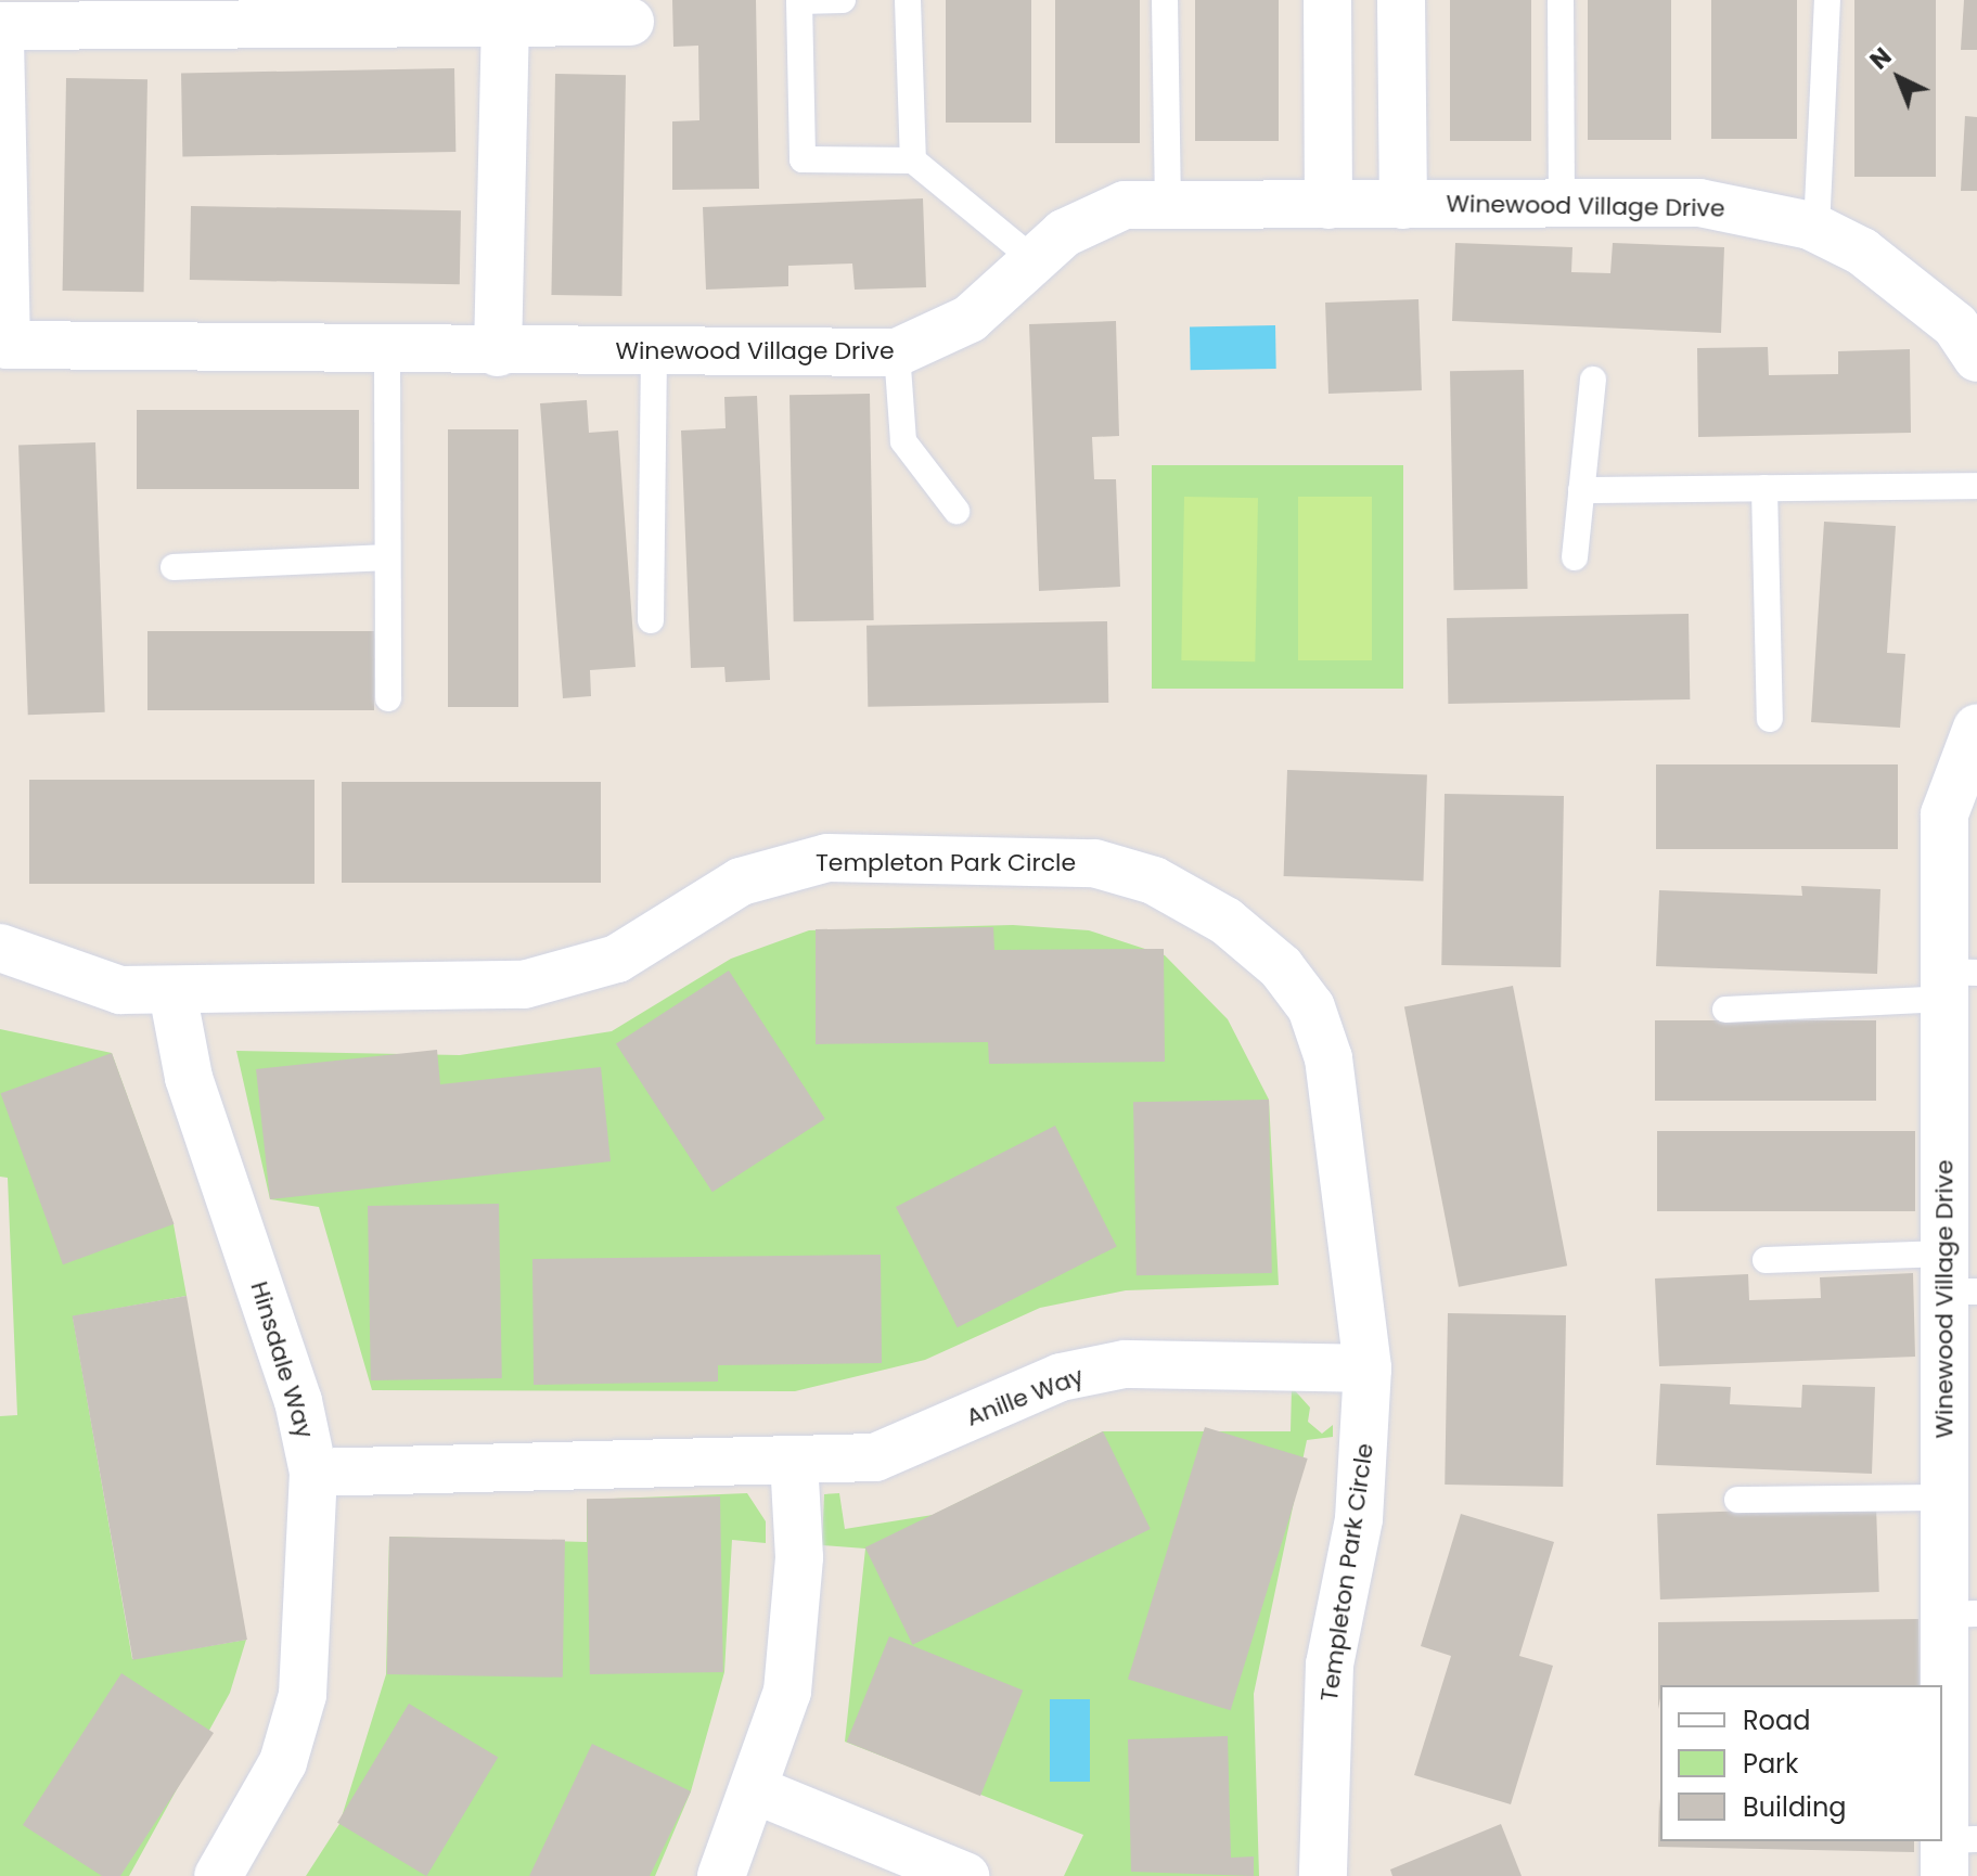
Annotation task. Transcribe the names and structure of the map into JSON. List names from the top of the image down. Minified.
{"streets":{"street":["Winewood Village Drive","Templeton Park Circle","Hinsdale Way","Anille Way"]},"crossings":[["Templeton Park Circle","Hinsdale Way"],["Templeton Park Circle","Anille Way"],["Hinsdale Way","Anille Way"]],"legend":["Road","Park","Building"],"north":"top left"}
